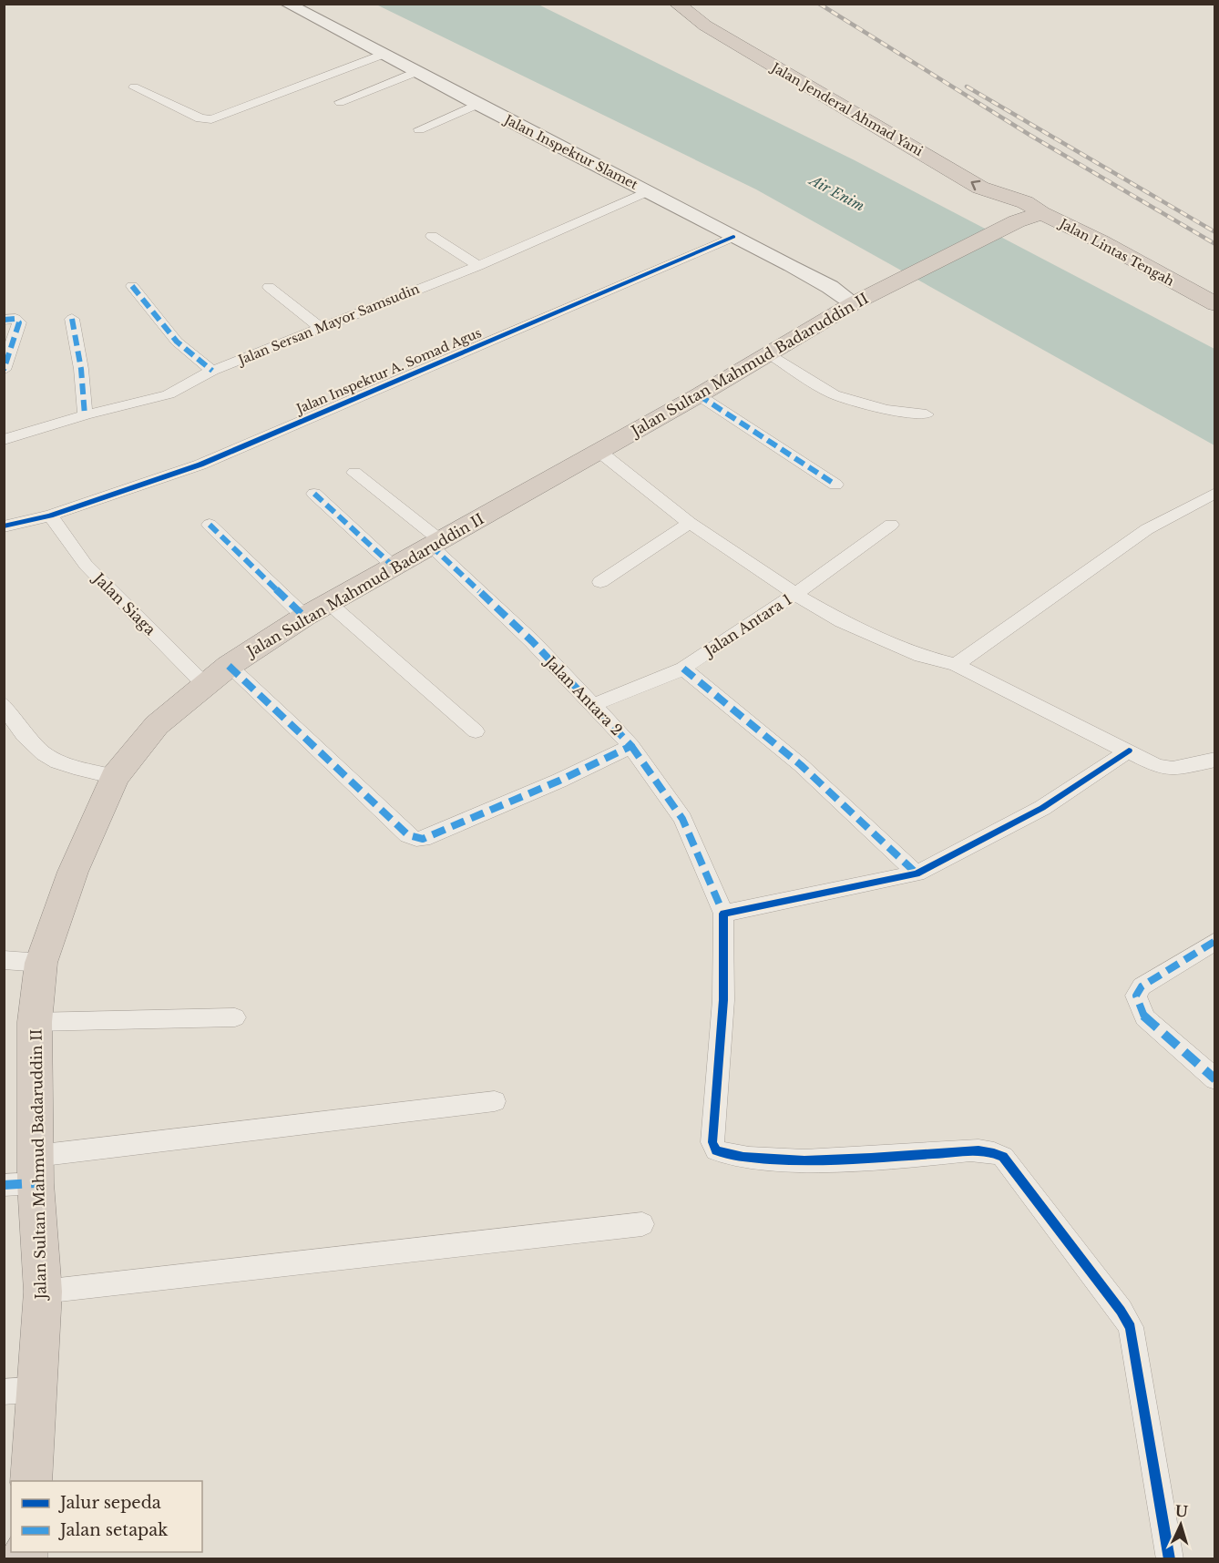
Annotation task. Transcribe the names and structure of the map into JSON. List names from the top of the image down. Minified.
{"streets":{"highway":["Jalan Jenderal Ahmad Yani","Jalan Lintas Tengah","Jalan Sultan Mahmud Badaruddin II"],"street":["Jalan Inspektur Slamet","Jalan Sersan Mayor Samsudin","Jalan Inspektur A. Somad Agus","Jalan Siaga","Jalan Antara 1","Jalan Antara 2"]},"crossings":[["Jalan Jenderal Ahmad Yani","Jalan Lintas Tengah"],["Jalan Jenderal Ahmad Yani","Jalan Sultan Mahmud Badaruddin II"],["Jalan Inspektur Slamet","Jalan Sersan Mayor Samsudin"],["Jalan Inspektur Slamet","Jalan Sultan Mahmud Badaruddin II"],["Jalan Inspektur Slamet","Jalan Inspektur A. Somad Agus"],["Jalan Lintas Tengah","Jalan Sultan Mahmud Badaruddin II"],["Jalan Sultan Mahmud Badaruddin II","Jalan Siaga"],["Jalan Sultan Mahmud Badaruddin II","Jalan Antara 2"],["Jalan Inspektur A. Somad Agus","Jalan Siaga"],["Jalan Antara 1","Jalan Antara 2"]],"water":["Air Enim"],"legend":["Jalur sepeda","Jalan setapak"],"north":"top"}
